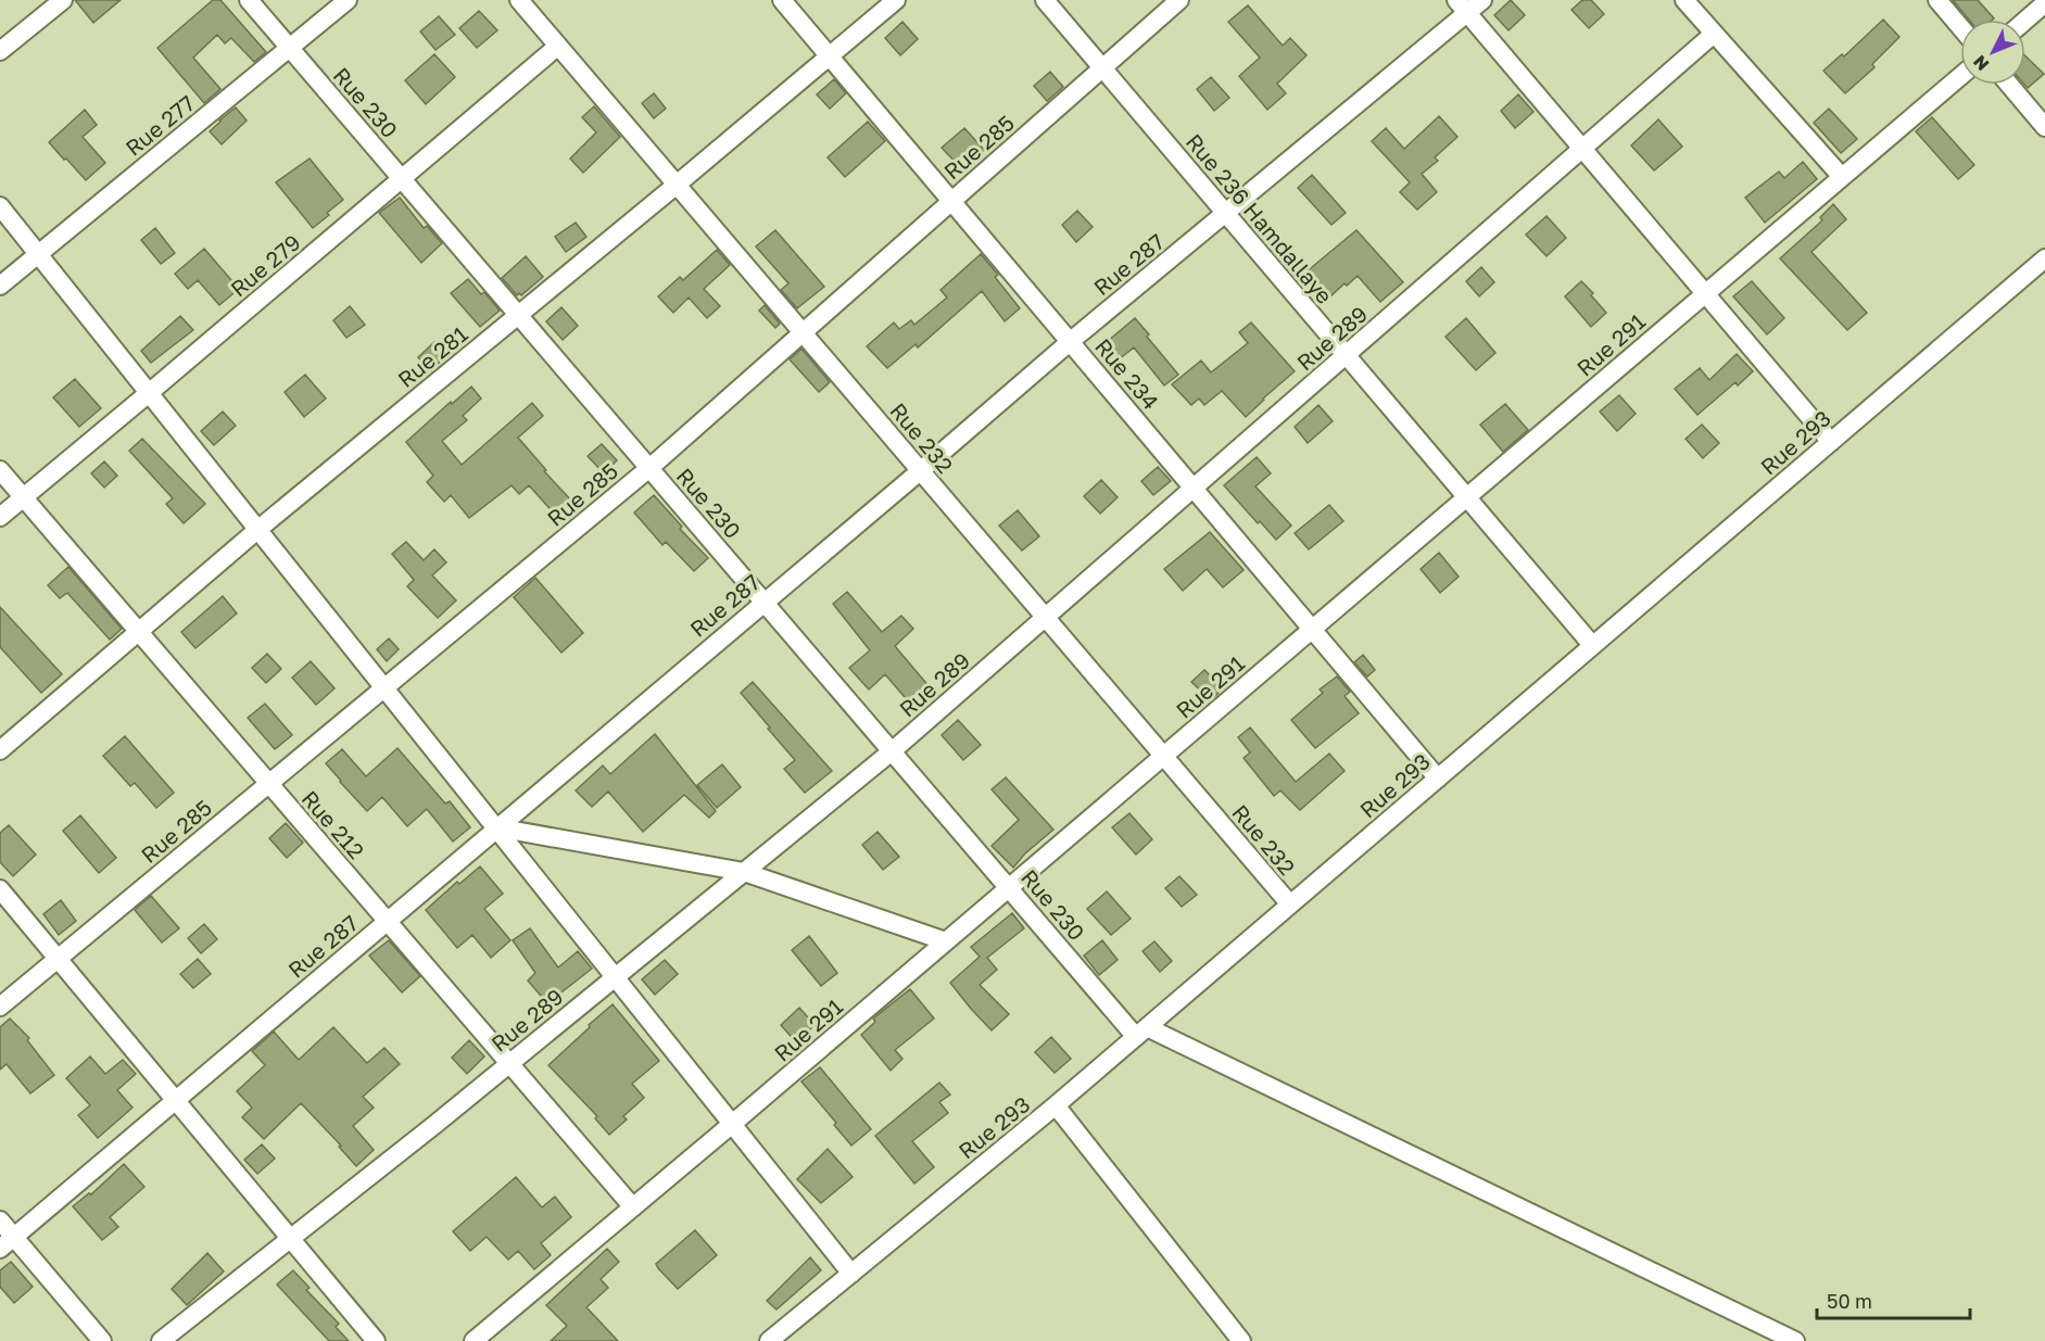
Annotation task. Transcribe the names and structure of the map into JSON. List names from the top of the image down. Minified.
{"streets":{"street":["Rue 230","Rue 277","Rue 285","Rue 236 Hamdallaye","Rue 287","Rue 279","Rue 289","Rue 291","Rue 281","Rue 234","Rue 232","Rue 293","Rue 212"]},"crossings":[["Rue 230","Rue 277"],["Rue 230","Rue 285"],["Rue 230","Rue 287"],["Rue 230","Rue 279"],["Rue 230","Rue 289"],["Rue 230","Rue 291"],["Rue 230","Rue 281"],["Rue 230","Rue 293"],["Rue 285","Rue 236 Hamdallaye"],["Rue 285","Rue 234"],["Rue 285","Rue 232"],["Rue 285","Rue 212"],["Rue 236 Hamdallaye","Rue 287"],["Rue 236 Hamdallaye","Rue 289"],["Rue 236 Hamdallaye","Rue 291"],["Rue 236 Hamdallaye","Rue 293"],["Rue 287","Rue 234"],["Rue 287","Rue 232"],["Rue 287","Rue 212"],["Rue 279","Rue 232"],["Rue 279","Rue 212"],["Rue 289","Rue 234"],["Rue 289","Rue 232"],["Rue 289","Rue 212"],["Rue 291","Rue 234"],["Rue 291","Rue 232"],["Rue 291","Rue 212"],["Rue 281","Rue 234"],["Rue 281","Rue 232"],["Rue 281","Rue 212"],["Rue 234","Rue 293"],["Rue 232","Rue 293"]],"scale_bar":"50 m","north":"bottom left"}
